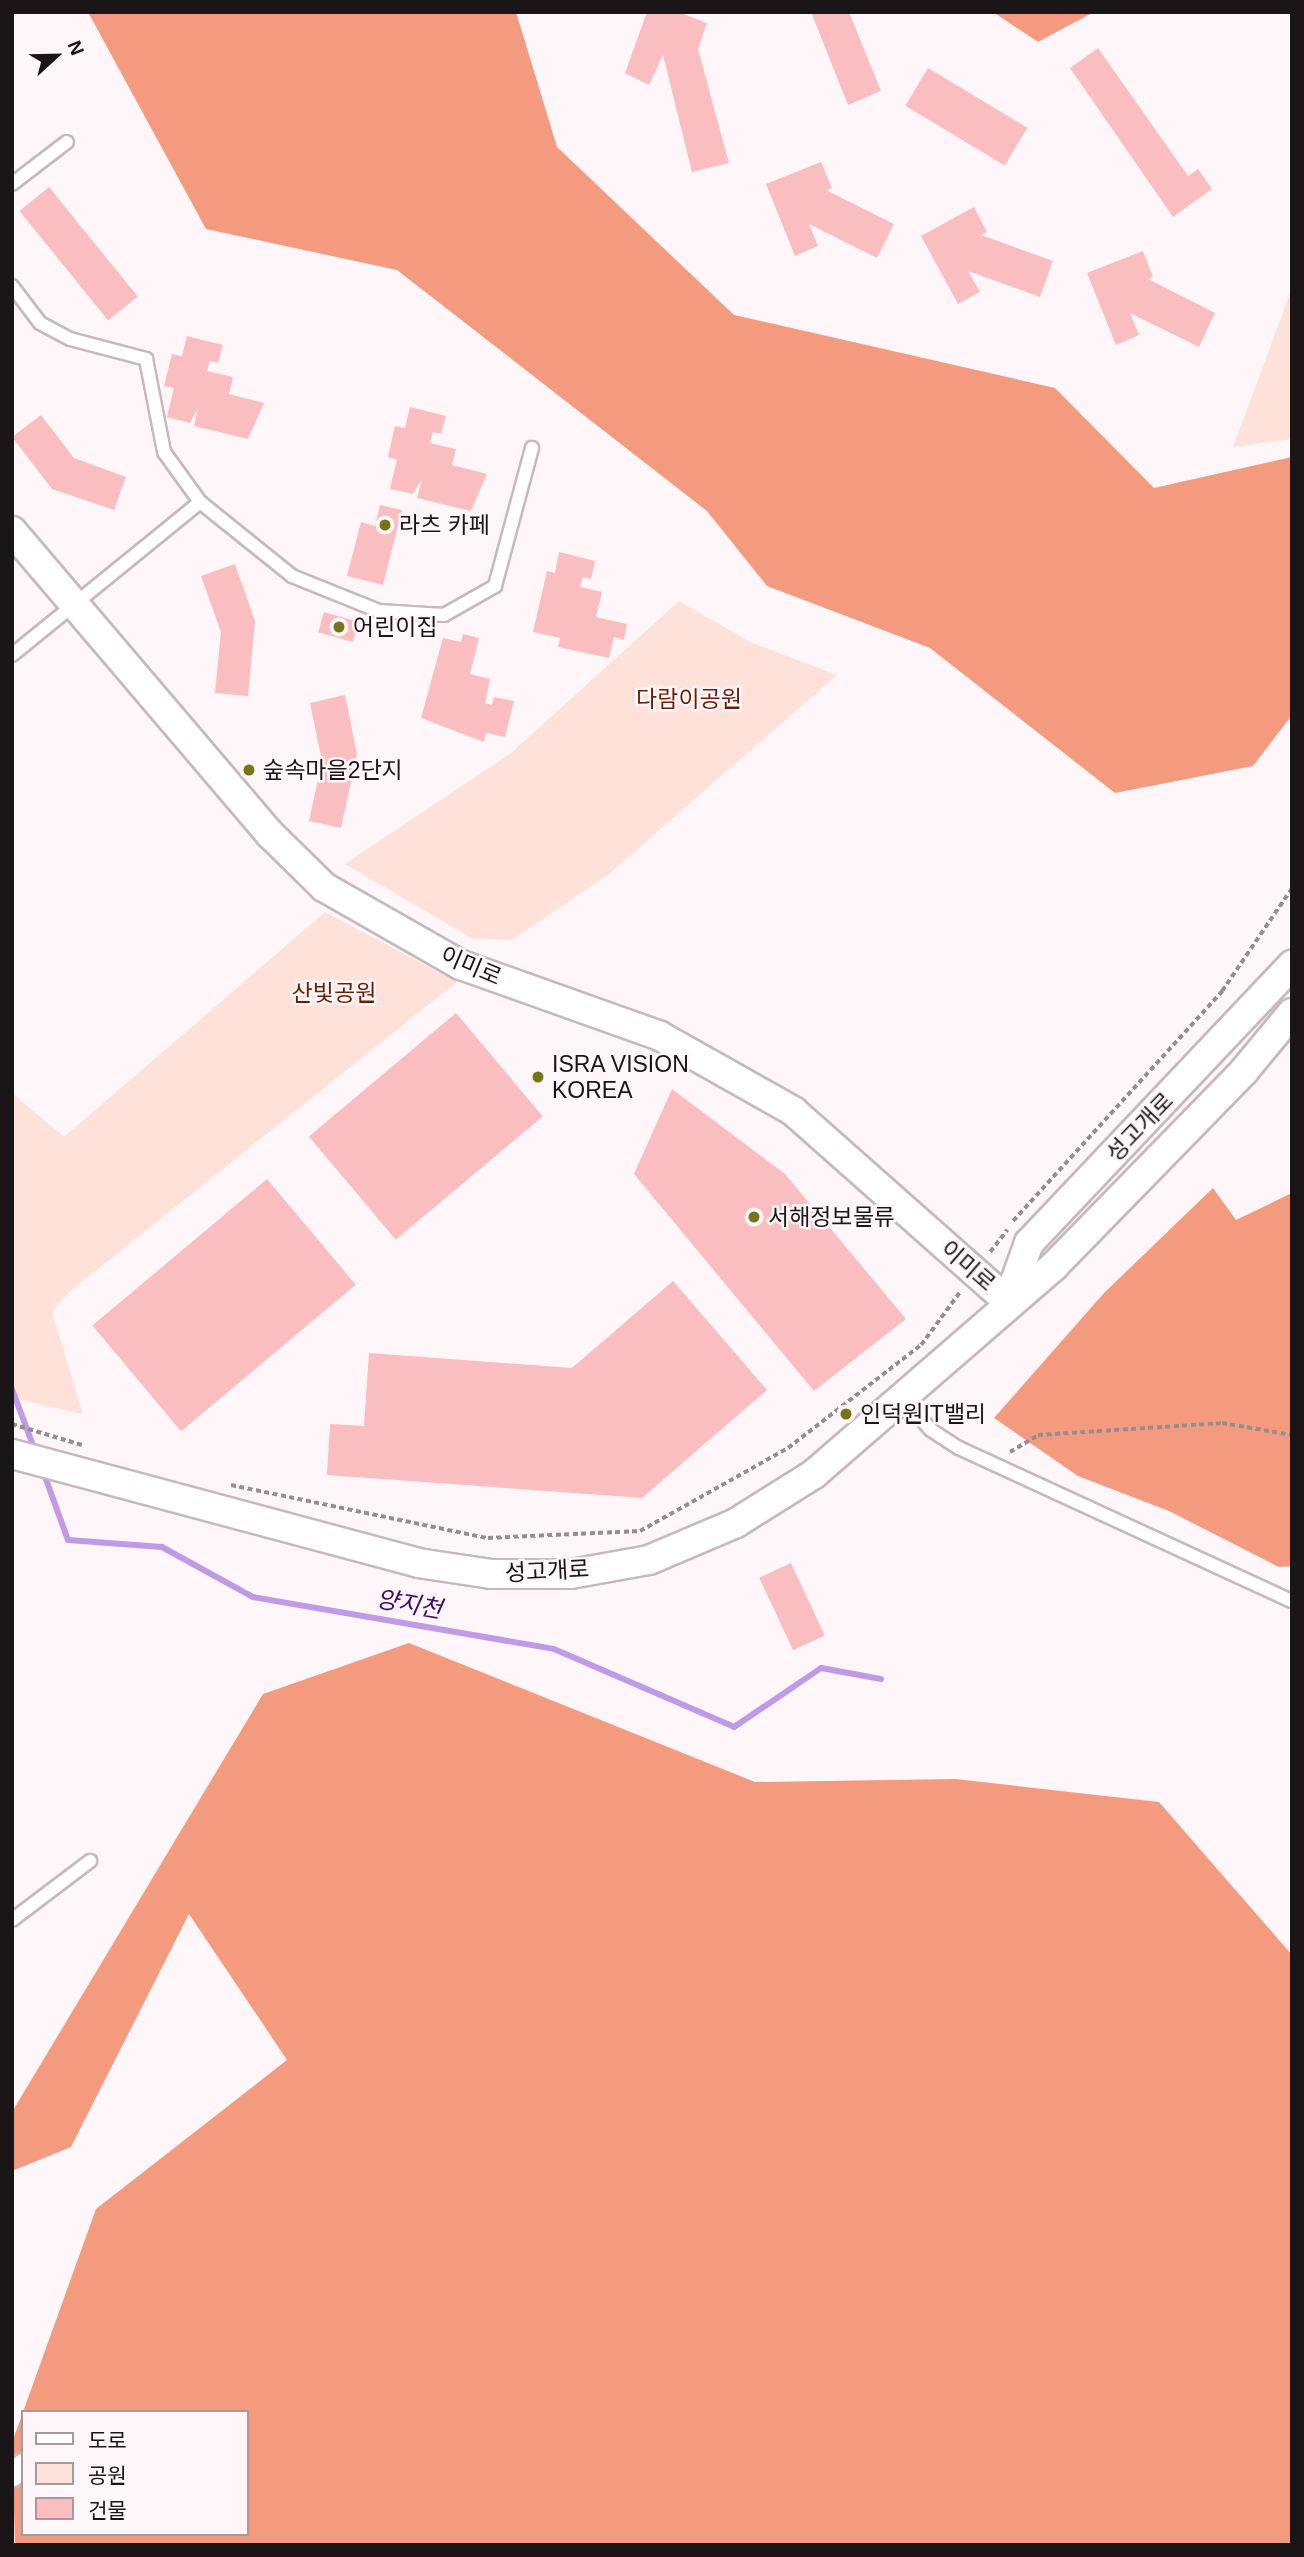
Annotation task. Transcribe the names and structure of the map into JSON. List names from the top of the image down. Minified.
{"streets":{"street":["이미로","성고개로"]},"crossings":[["이미로","성고개로"]],"water":["양지천"],"parks":["다람이공원","산빛공원"],"places":["라츠 카페","어린이집","숲속마을2단지","ISRA VISION KOREA","서해정보물류","인덕원IT밸리"],"legend":["도로","공원","건물"],"north":"right"}
